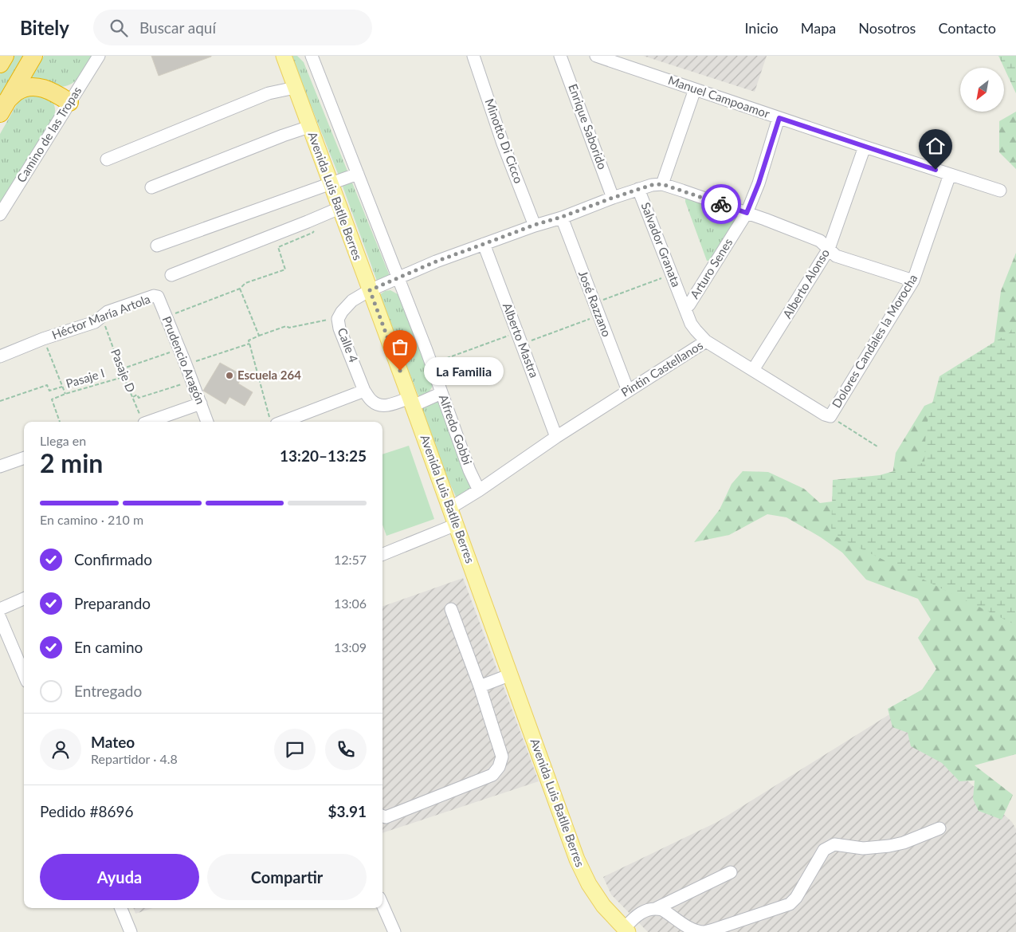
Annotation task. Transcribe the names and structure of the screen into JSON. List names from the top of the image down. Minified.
{"streets":{"main road":["Avenida Luis Batlle Berres"],"street":["Manuel Campoamor","Enrique Saborido","Camino de las Tropas","Minotto Di Cicco","Salvador Granata","Arturo Senes","Alberto Alonso","José Razzano","Héctor María Artola","Alberto Mastra","Dolores Candales la Morocha","Calle 4","Prudencio Aragón","Pintin Castellanos","Alfredo Gobbi"],"path":["Pasaje D","Pasaje I"]},"crossings":[["Manuel Campoamor","Arturo Senes"],["Manuel Campoamor","Alberto Alonso"],["Manuel Campoamor","Dolores Candales la Morocha"],["Enrique Saborido","Calle 4"],["Minotto Di Cicco","Calle 4"],["Avenida Luis Batlle Berres","Calle 4"],["Avenida Luis Batlle Berres","Pintin Castellanos"],["Salvador Granata","Arturo Senes"],["Salvador Granata","Calle 4"],["Salvador Granata","Pintin Castellanos"],["Alberto Alonso","Pintin Castellanos"],["José Razzano","Calle 4"],["José Razzano","Pintin Castellanos"],["Héctor María Artola","Prudencio Aragón"],["Héctor María Artola","Pasaje D"],["Alberto Mastra","Calle 4"],["Alberto Mastra","Pintin Castellanos"],["Dolores Candales la Morocha","Pintin Castellanos"],["Calle 4","Alfredo Gobbi"],["Prudencio Aragón","Pasaje I"],["Pintin Castellanos","Alfredo Gobbi"],["Pasaje D","Pasaje I"]],"places":["La Familia","Escuela 264"],"north":"bottom left","page":{"header":"Bitely","search":"Buscar aquí","nav":["Inicio","Mapa","Nosotros","Contacto"],"bubble":"La Familia","heading":["2 min","Llega en","13:20–13:25"],"panel":["Mateo","Repartidor · 4.8","Pedido #8696","$3.91"],"bar":"En camino · 210 m","list":[["Confirmado","12:57"],["Preparando","13:06"],["En camino","13:09"],"Entregado"],"buttons":["Ayuda","Compartir"]}}
